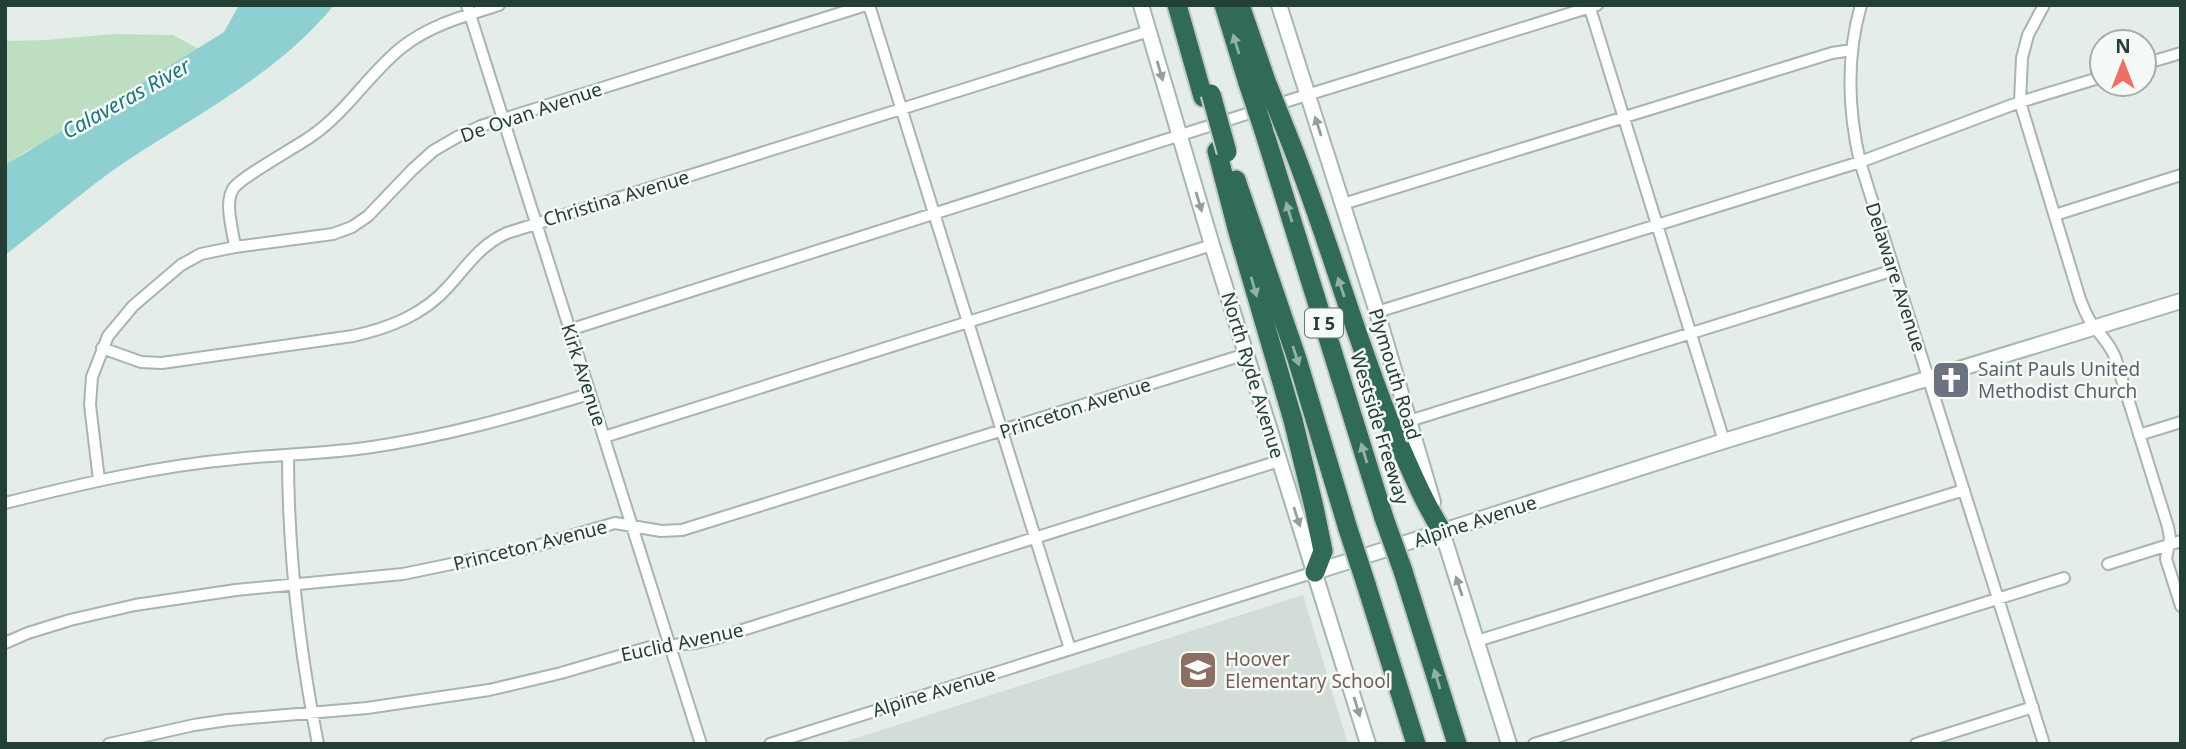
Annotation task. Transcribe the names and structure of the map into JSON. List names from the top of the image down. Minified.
{"streets":{"highway":["I 5","Westside Freeway"],"street":["De Ovan Avenue","Christina Avenue","Delaware Avenue","Plymouth Road","Kirk Avenue","North Ryde Avenue","Princeton Avenue","Alpine Avenue","Euclid Avenue"]},"crossings":[["De Ovan Avenue","Christina Avenue"],["De Ovan Avenue","Kirk Avenue"],["Christina Avenue","Kirk Avenue"],["Christina Avenue","North Ryde Avenue"],["Delaware Avenue","Alpine Avenue"],["Plymouth Road","Alpine Avenue"],["Kirk Avenue","Princeton Avenue"],["Kirk Avenue","Euclid Avenue"],["North Ryde Avenue","Princeton Avenue"],["North Ryde Avenue","Alpine Avenue"],["North Ryde Avenue","Euclid Avenue"]],"one_way":["North Ryde Avenue"],"water":["Calaveras River"],"places":{"church":["Saint Pauls United Methodist Church"],"school or university":["Hoover Elementary School"]},"north":"top"}
